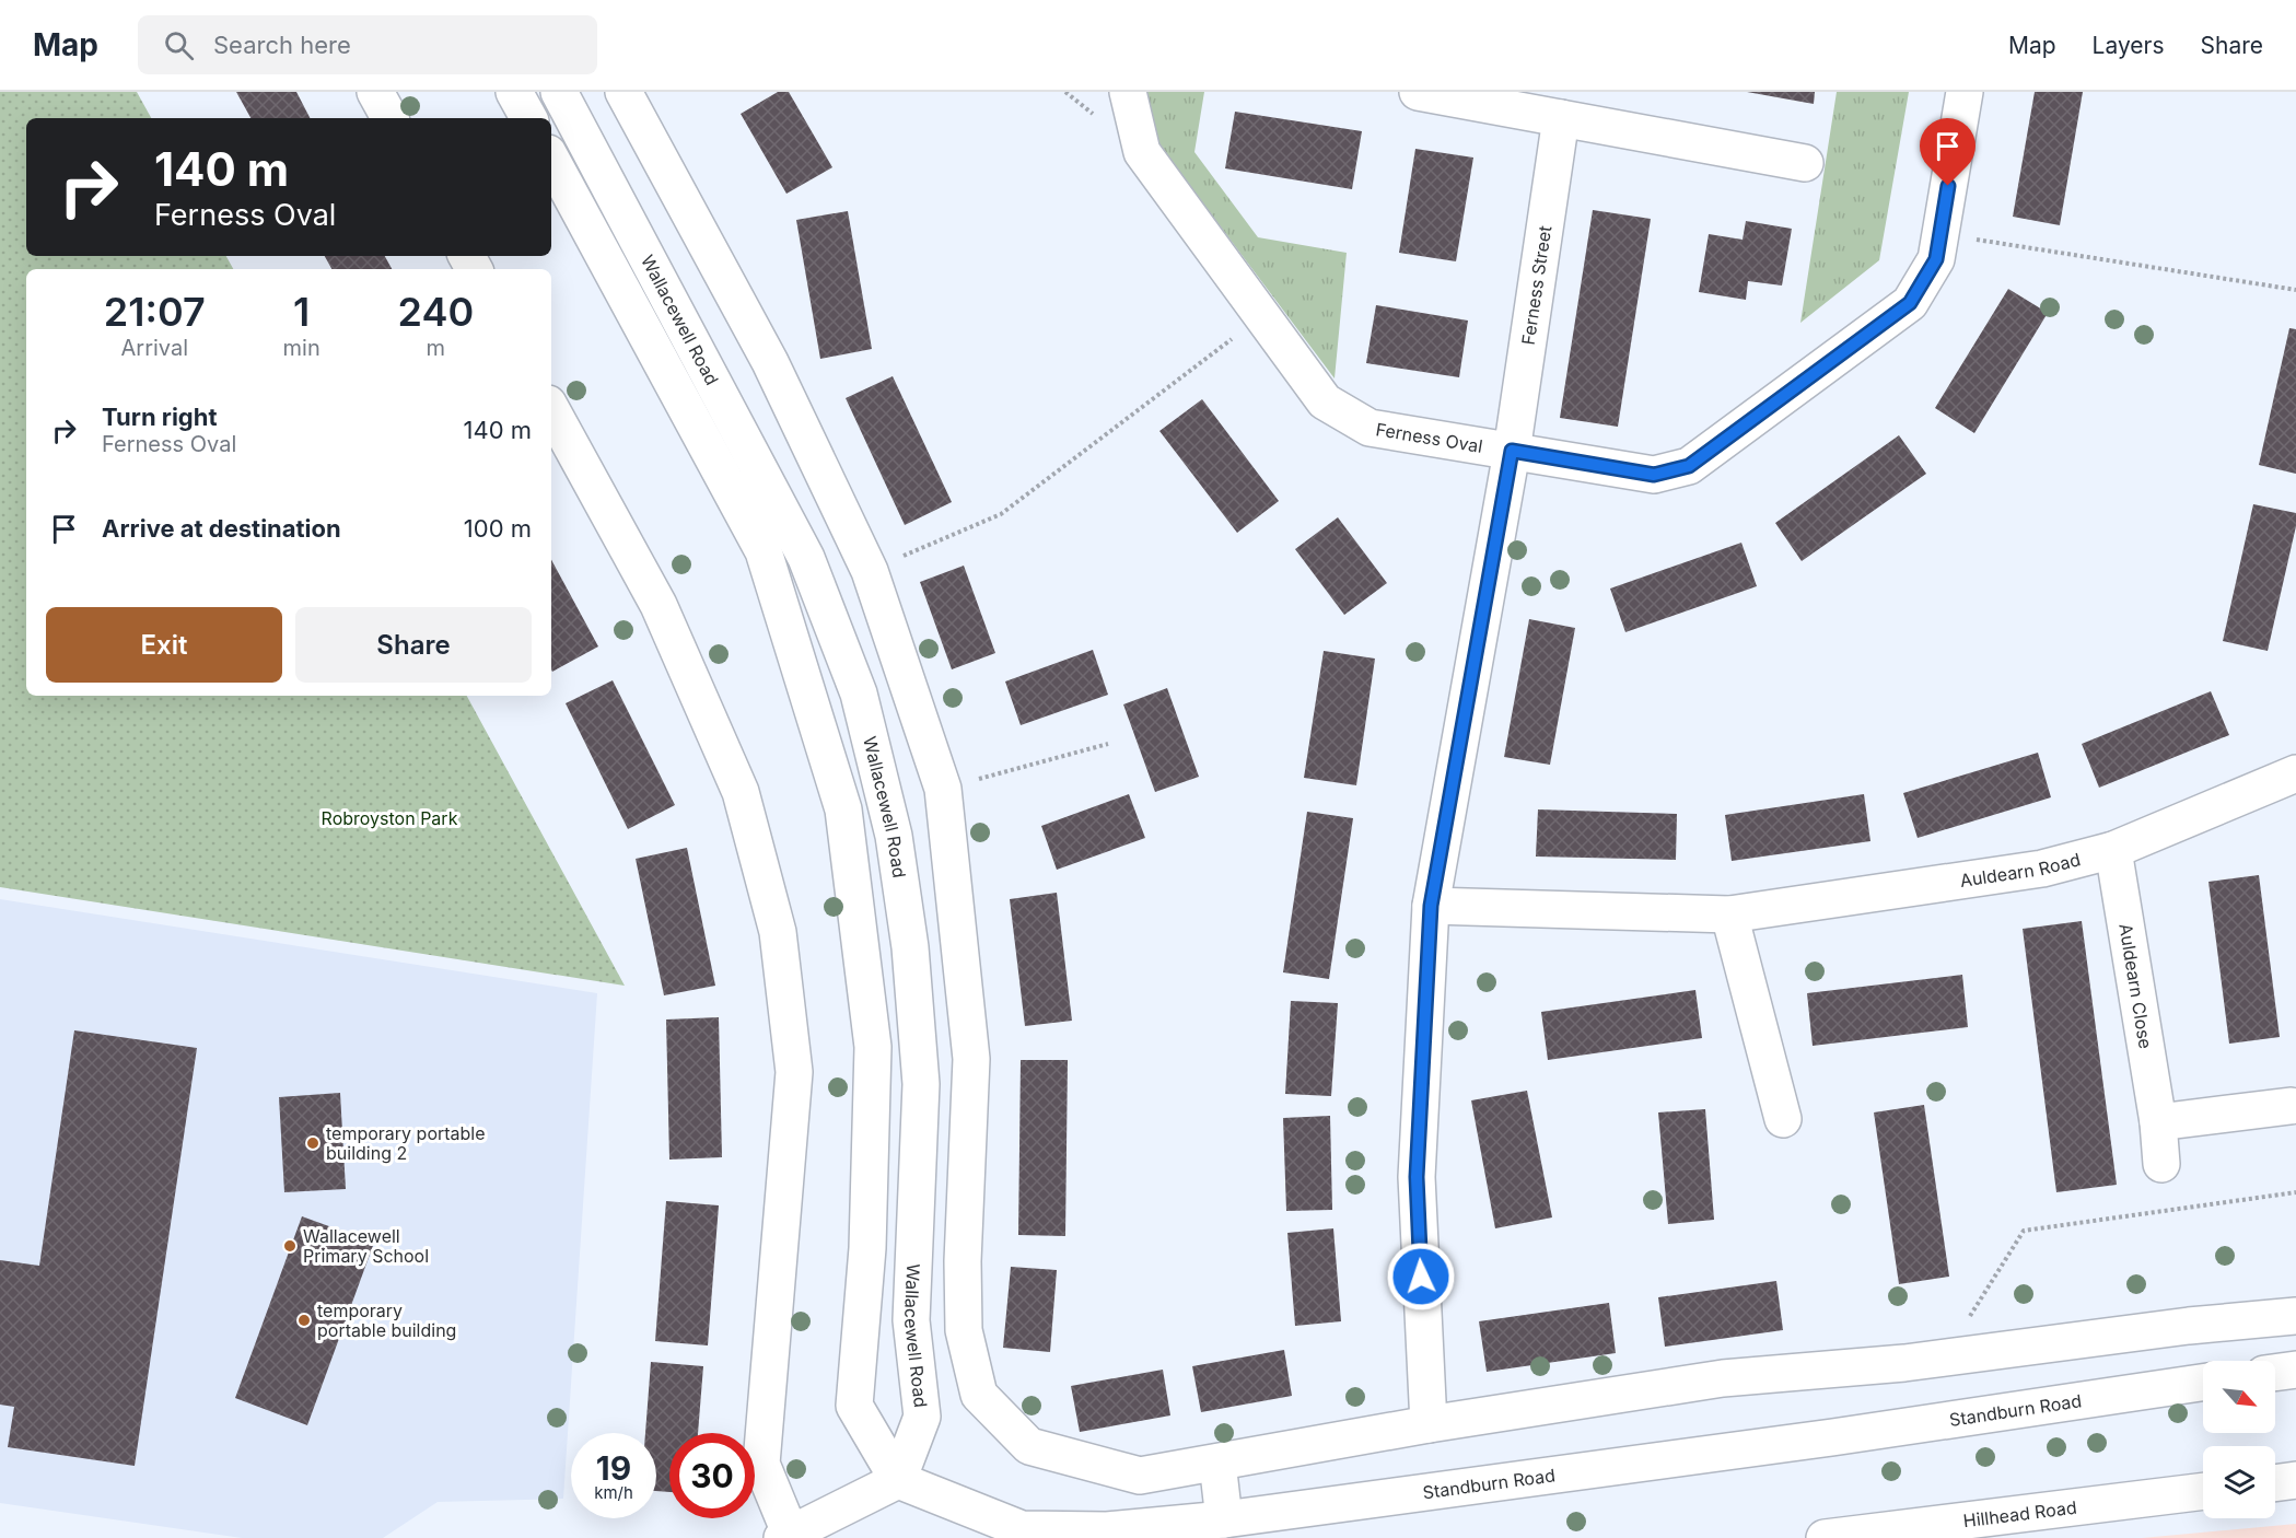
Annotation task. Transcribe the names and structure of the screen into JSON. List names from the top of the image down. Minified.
{"streets":{"street":["Ferness Street","Wallacewell Road","Ferness Oval","Auldearn Road","Auldearn Close","Standburn Road","Hillhead Road"]},"crossings":[["Ferness Street","Ferness Oval"],["Ferness Street","Auldearn Road"],["Wallacewell Road","Standburn Road"],["Auldearn Road","Auldearn Close"]],"parks":["Robroyston Park"],"places":["temporary portable building 2","Wallacewell Primary School","temporary portable building"],"north":"bottom right","page":{"header":"Map","search":"Search here","nav":["Map","Layers","Share"],"turn":["140 m","Ferness Oval"],"eta":["21:07","Arrival","1","min","240","m"],"list":[{"name":"Turn right","note":"Ferness Oval","value":"140 m"},{"name":"Arrive at destination","value":"100 m"}],"buttons":["Exit","Share"],"speed":"19 km/h","limit":"30"}}
